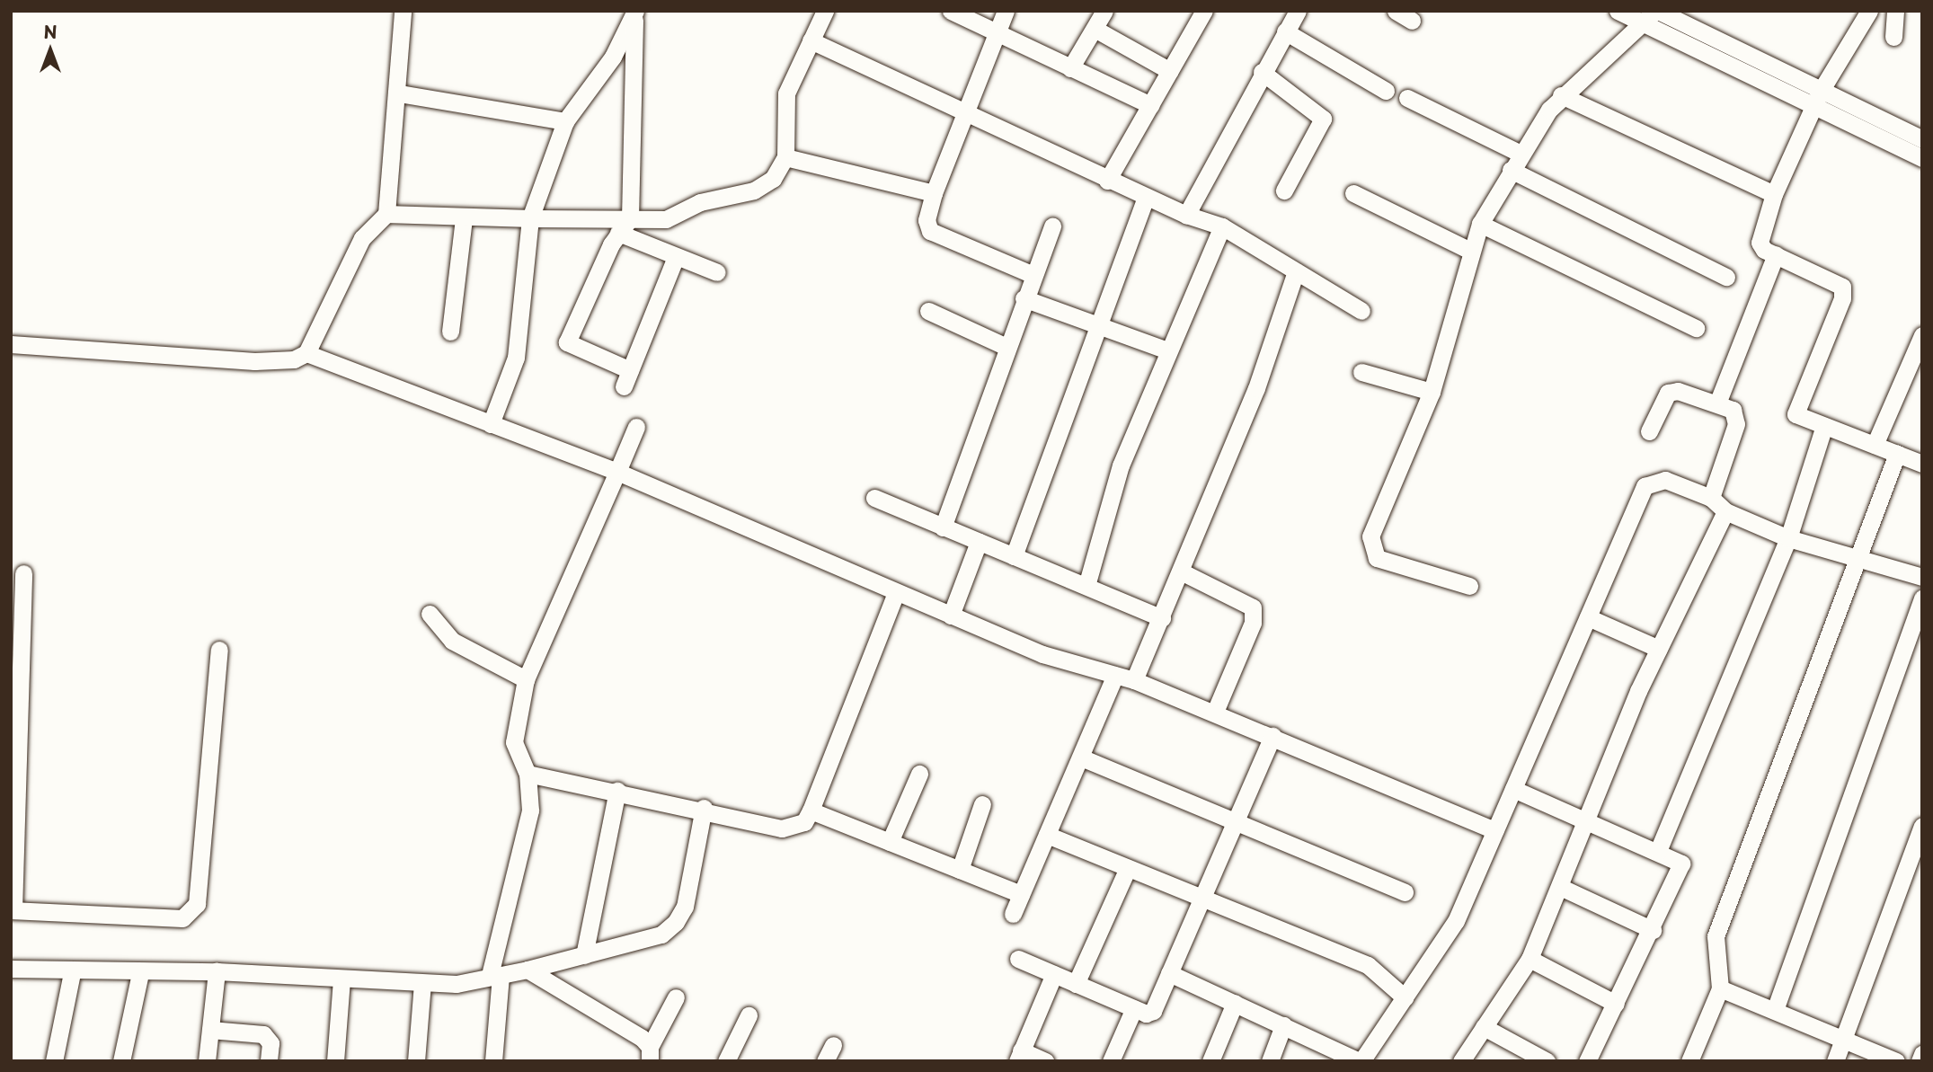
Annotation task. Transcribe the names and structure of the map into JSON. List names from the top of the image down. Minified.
{"north":"top"}
